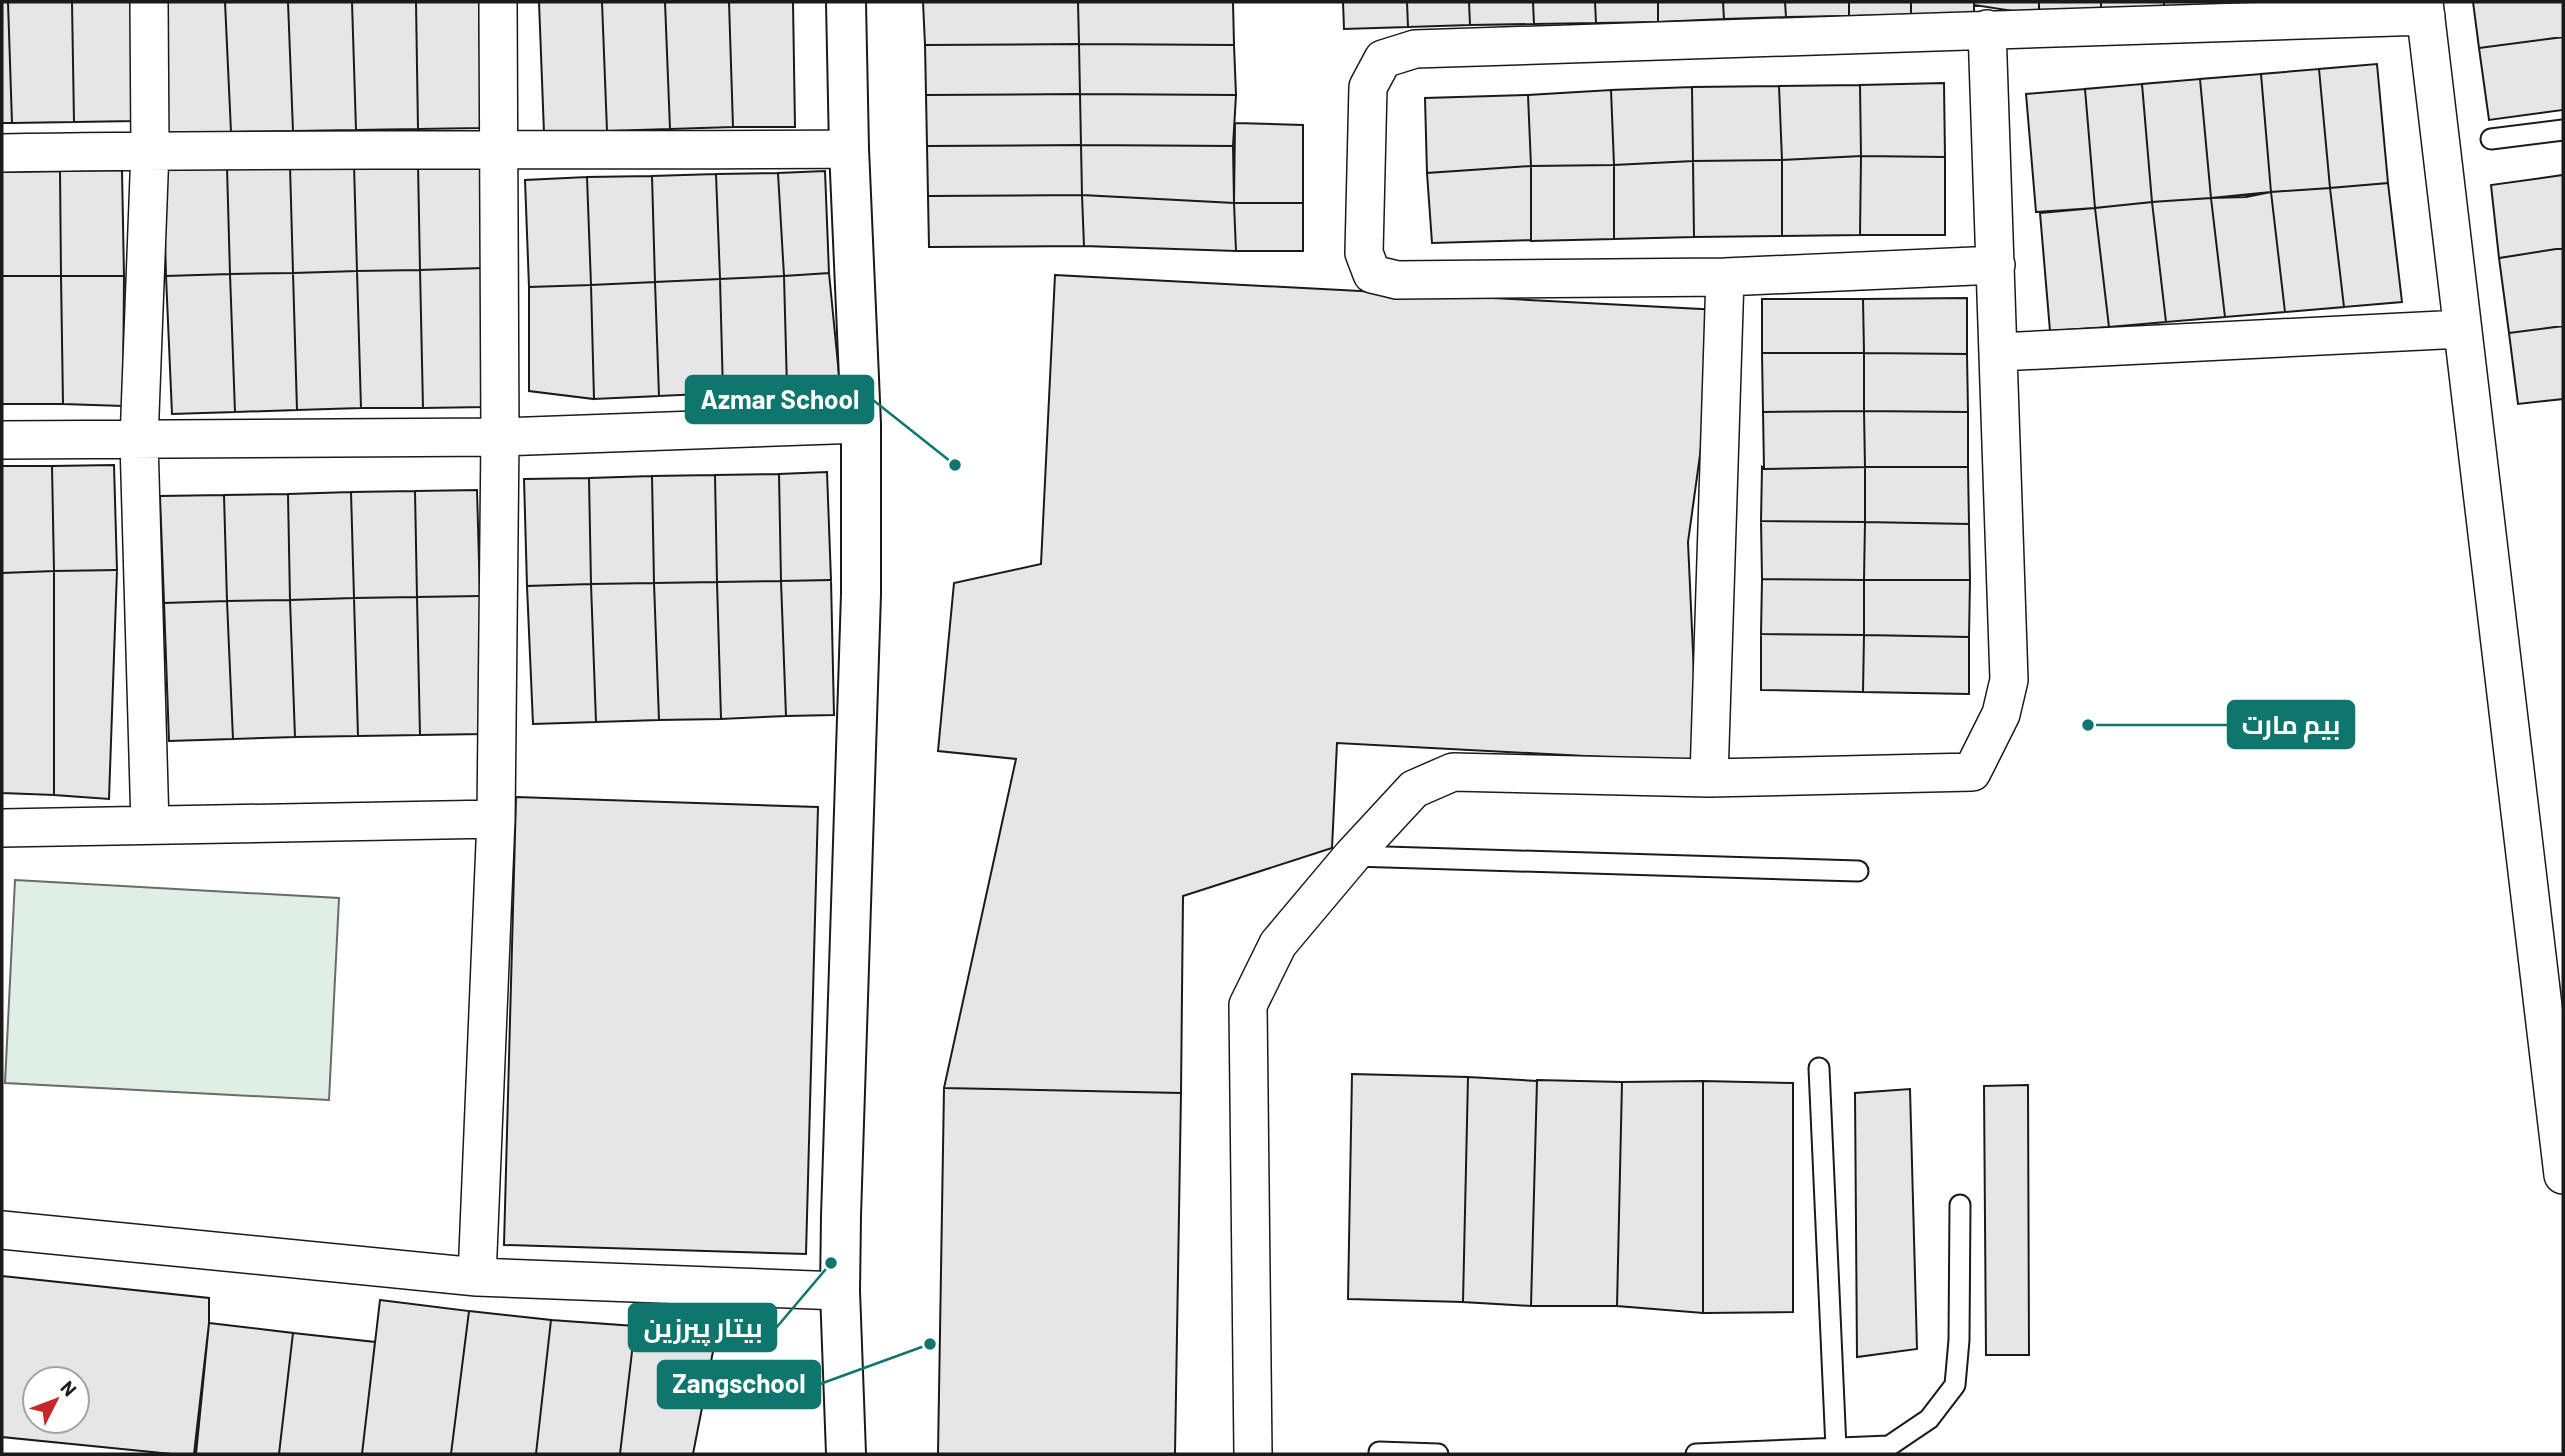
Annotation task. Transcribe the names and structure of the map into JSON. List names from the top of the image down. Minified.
{"places":["Azmar School","بیم مارت","بيتار پيرزين","Zangschool"],"north":"top right"}
